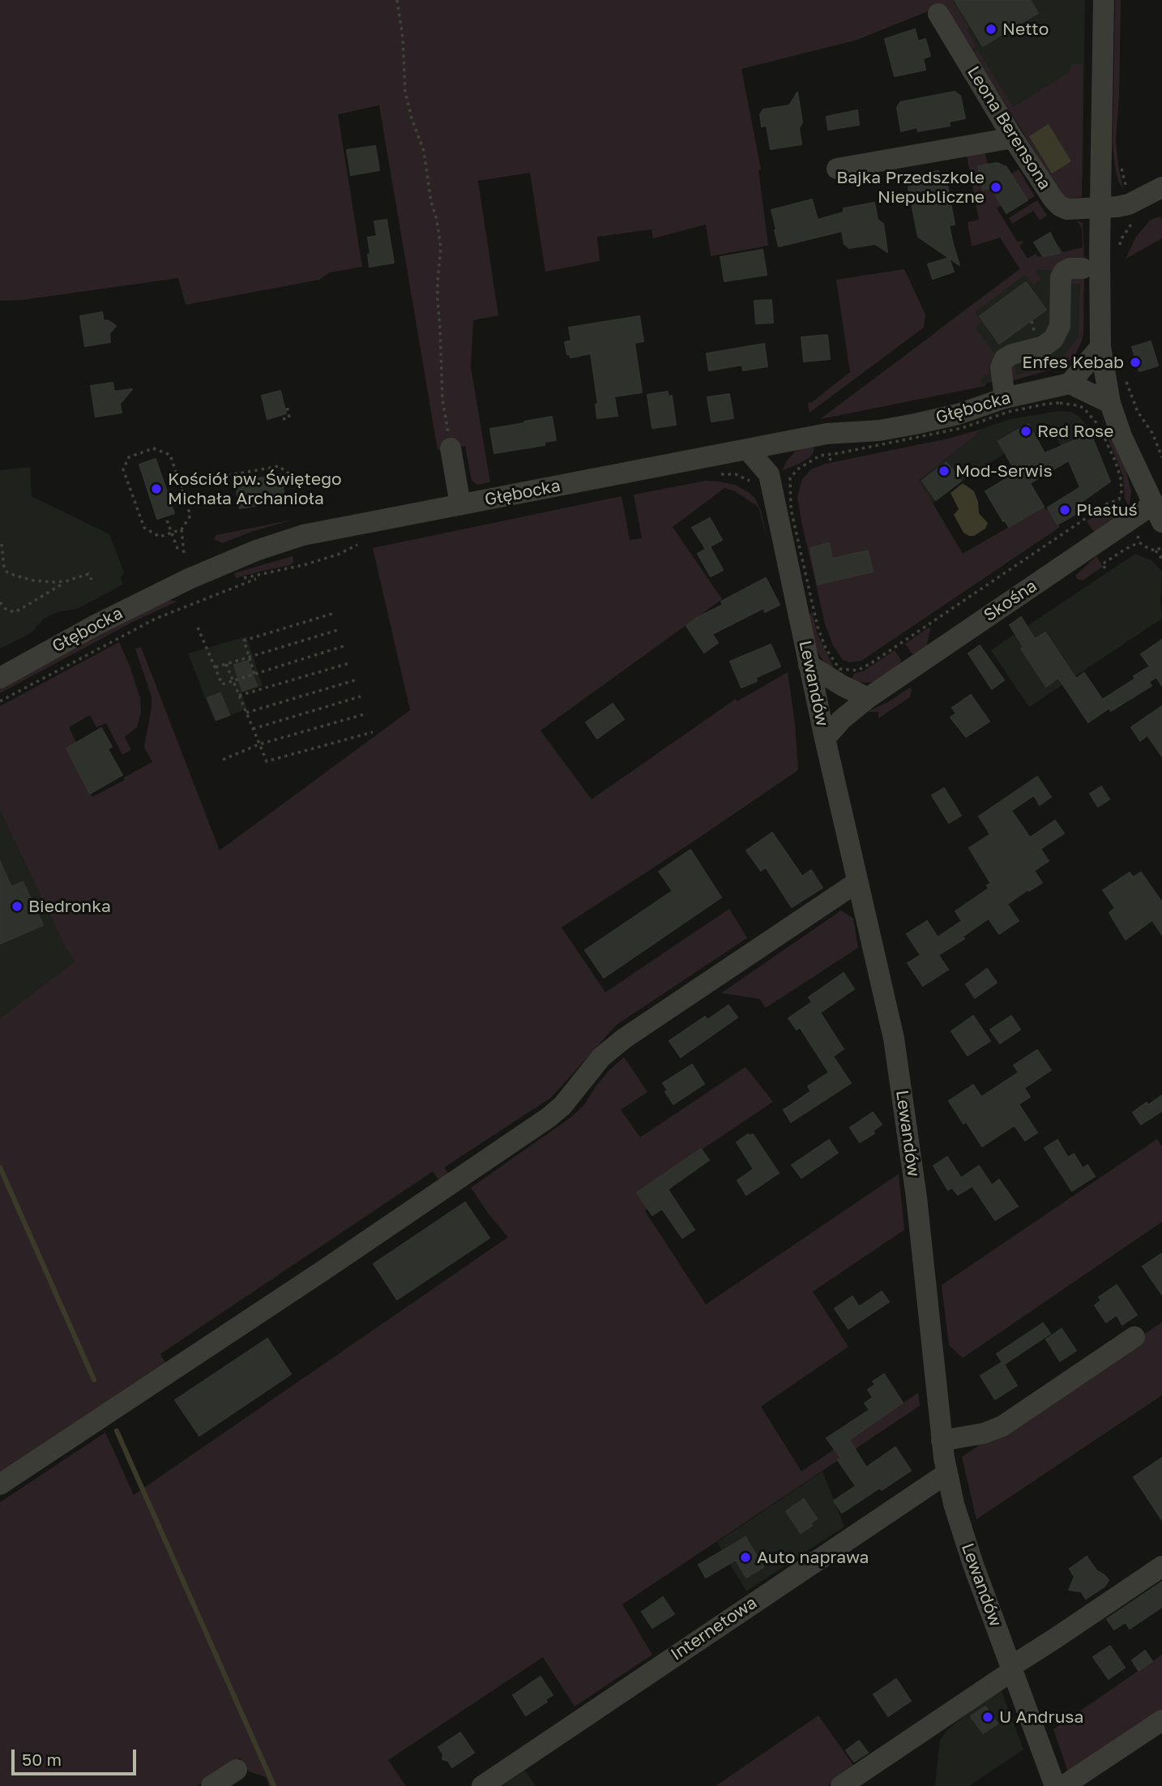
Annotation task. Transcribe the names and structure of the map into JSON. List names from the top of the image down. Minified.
{"streets":{"street":["Leona Berensona","Głębocka","Skośna","Lewandów","Internetowa"]},"crossings":[["Głębocka","Lewandów"],["Skośna","Lewandów"],["Lewandów","Internetowa"]],"places":["Netto","Bajka Przedszkole Niepubliczne","Enfes Kebab","Red Rose","Mod-Serwis","Kościół pw. Świętego Michała Archanioła","Plastuś","Biedronka","Auto naprawa","U Andrusa"],"scale_bar":"50 m"}
